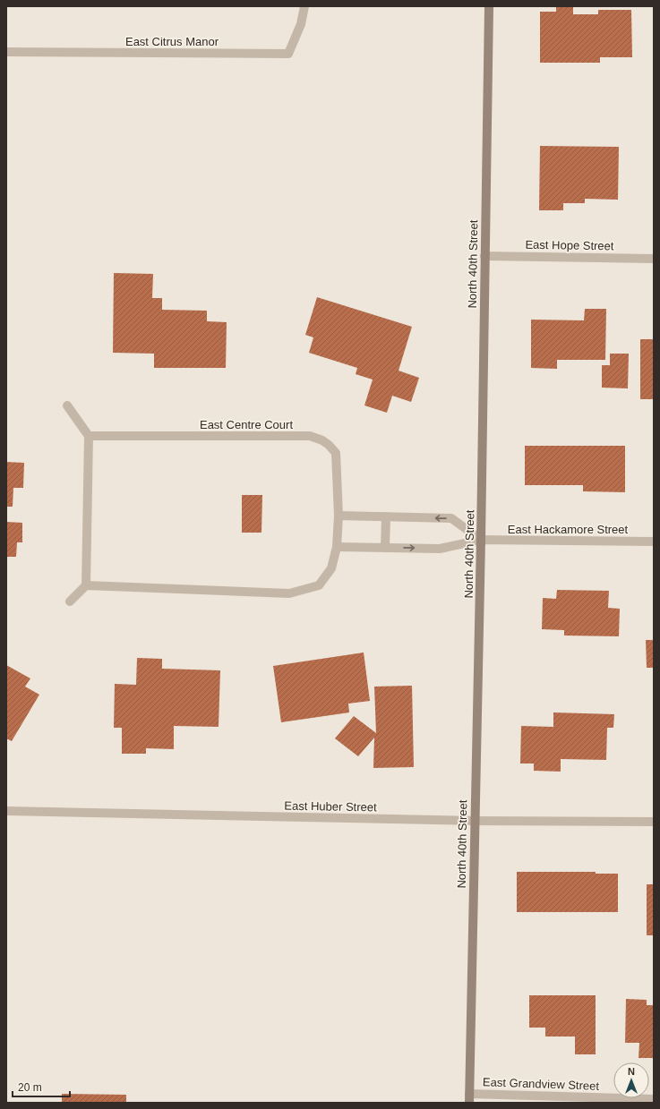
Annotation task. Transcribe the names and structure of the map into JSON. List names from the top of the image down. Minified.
{"streets":{"street":["East Citrus Manor","East Hope Street","North 40th Street","East Centre Court","East Hackamore Street","East Huber Street","East Grandview Street"]},"crossings":[["East Hope Street","North 40th Street"],["North 40th Street","East Hackamore Street"],["North 40th Street","East Huber Street"],["North 40th Street","East Grandview Street"]],"scale_bar":"20 m","north":"top"}
